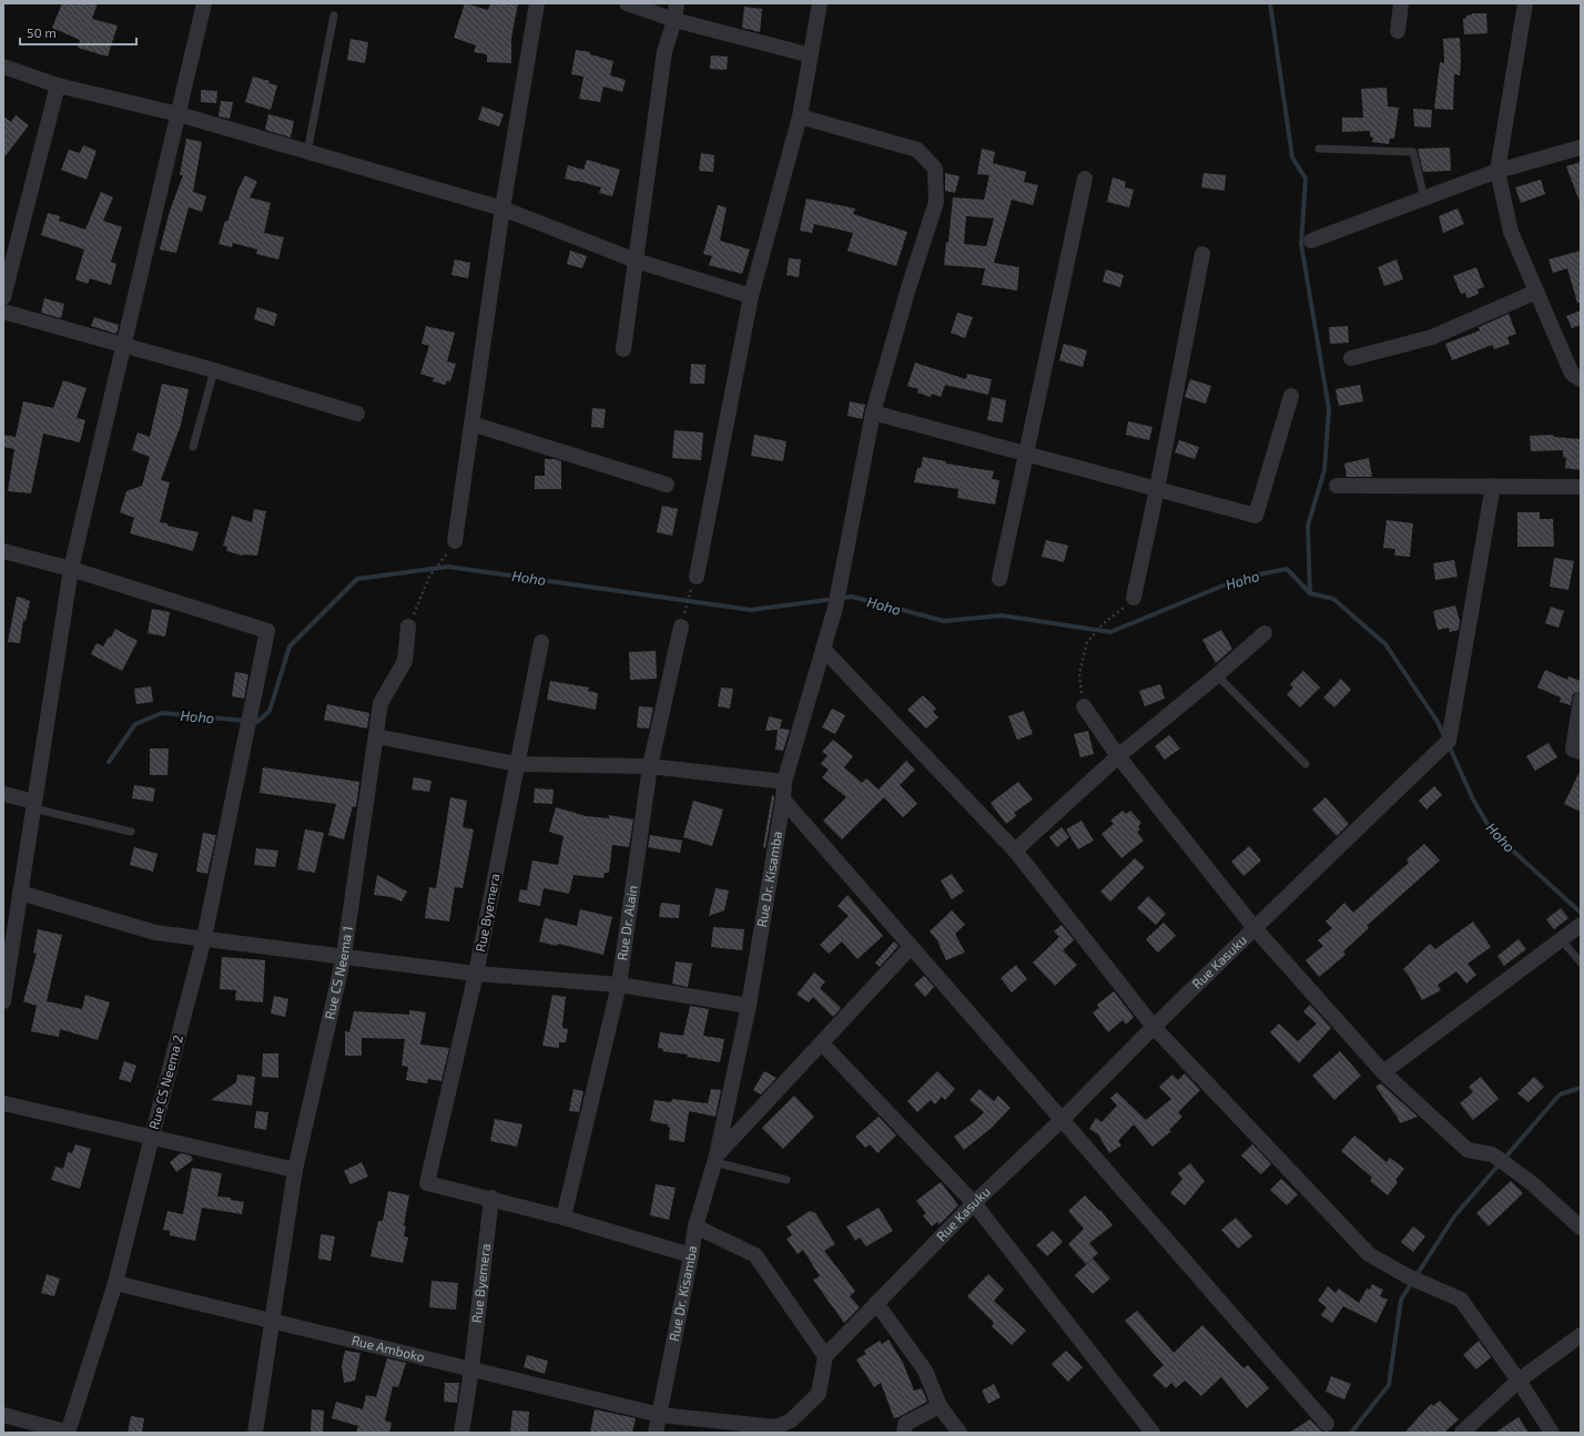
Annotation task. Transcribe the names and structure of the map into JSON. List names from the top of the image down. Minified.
{"streets":{"street":["Rue Dr. Kisamba","Rue Byemera","Rue Dr. Alain","Rue Kasuku","Rue CS Neema 1","Rue CS Neema 2","Rue Amboko"]},"crossings":[["Rue Dr. Kisamba","Rue Amboko"],["Rue Byemera","Rue Amboko"],["Rue CS Neema 1","Rue Amboko"],["Rue CS Neema 2","Rue Amboko"]],"water":["Hoho"],"scale_bar":"50 m"}
